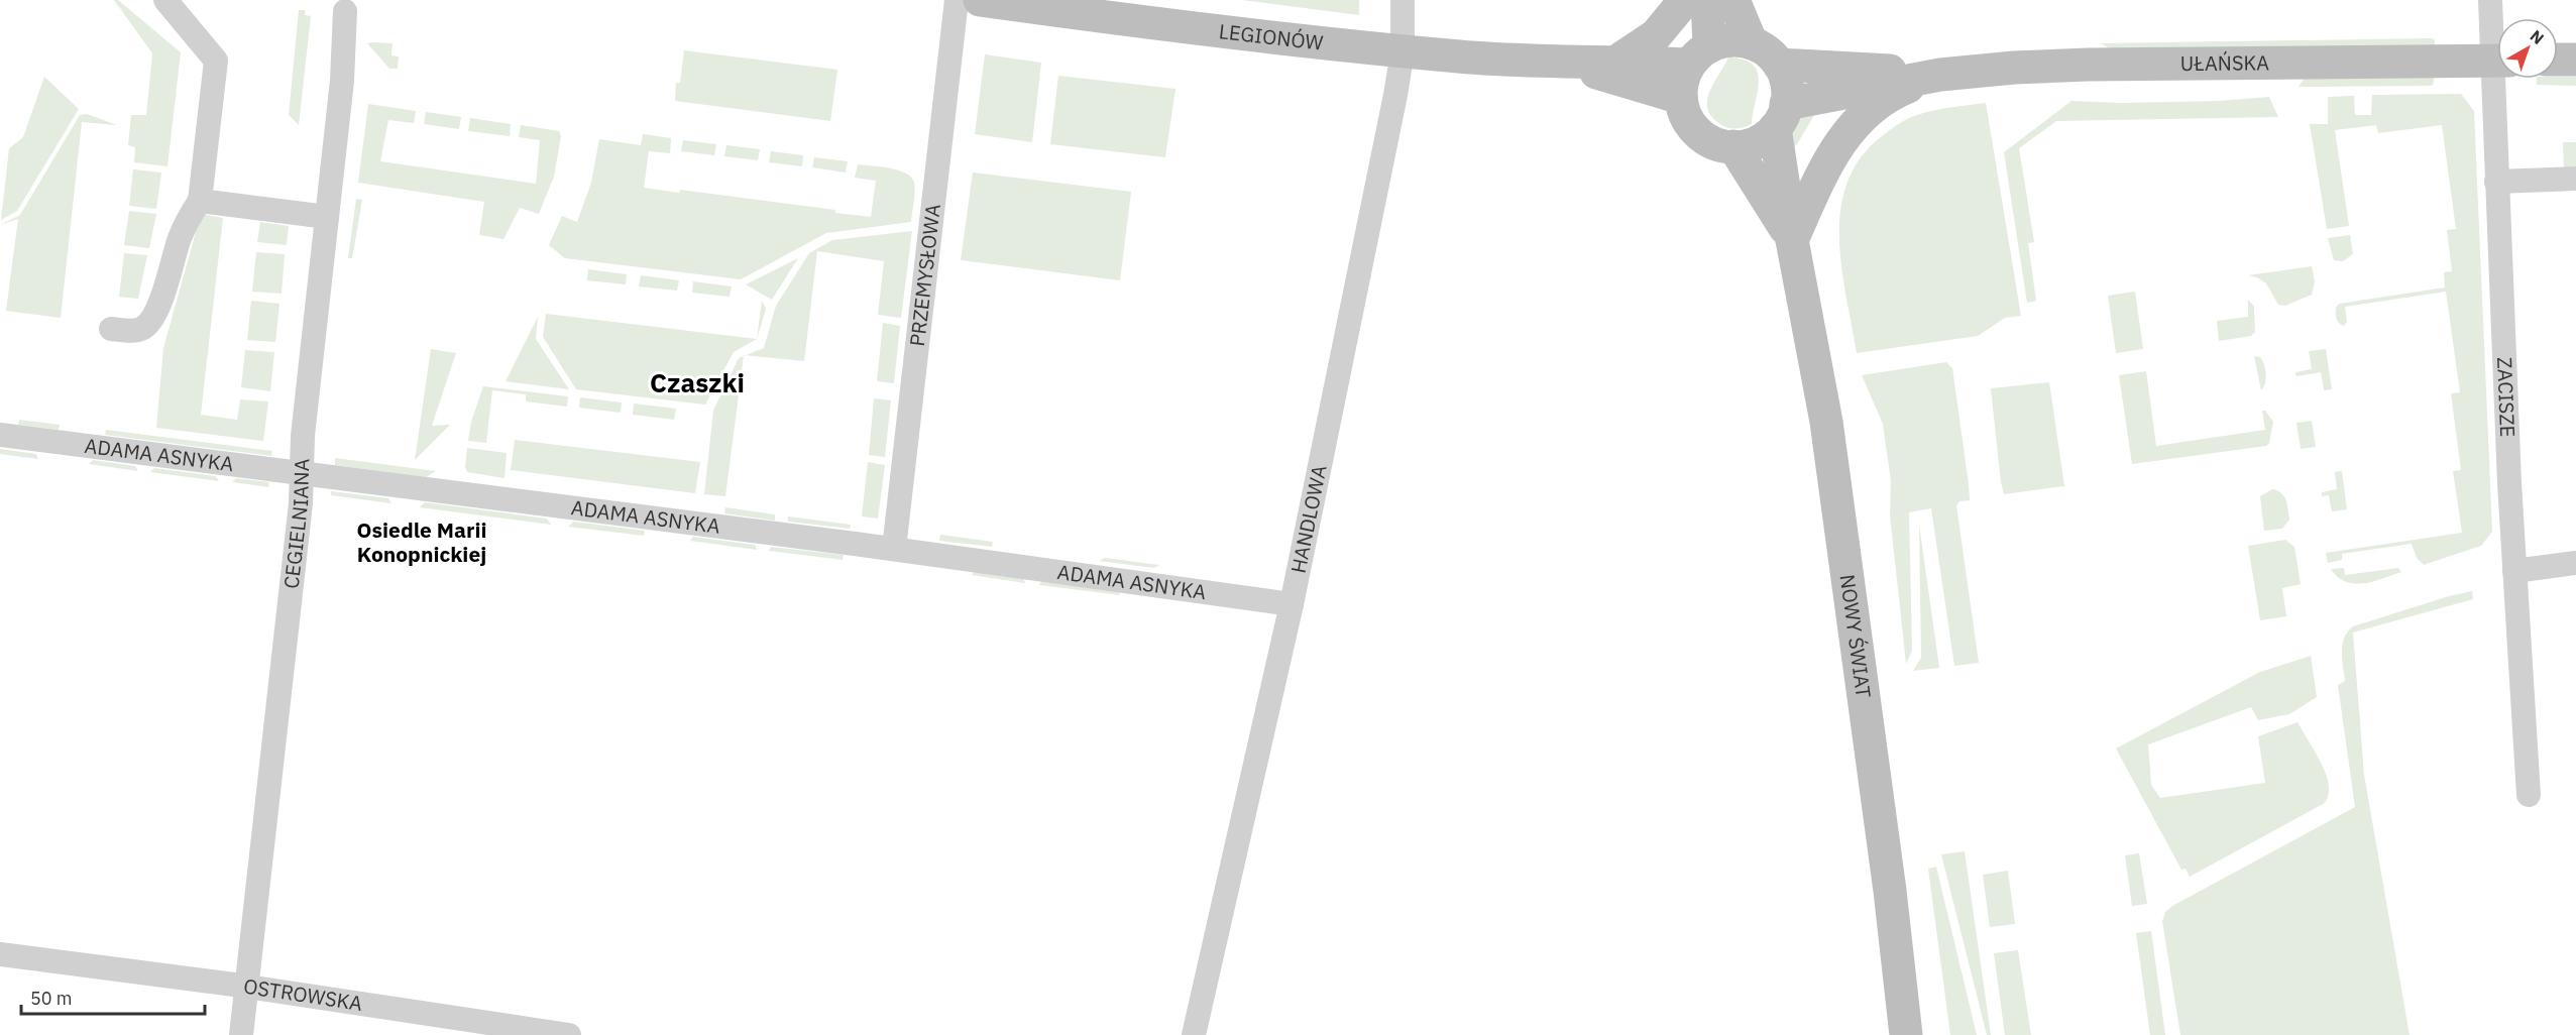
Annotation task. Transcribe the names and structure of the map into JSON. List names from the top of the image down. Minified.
{"streets":{"street":["LEGIONÓW","UŁAŃSKA","PRZEMYSŁOWA","ZACISZE","ADAMA ASNYKA","HANDLOWA","CEGIELNIANA","NOWY ŚWIAT","OSTROWSKA"]},"crossings":[["LEGIONÓW","UŁAŃSKA"],["LEGIONÓW","HANDLOWA"],["LEGIONÓW","NOWY ŚWIAT"],["UŁAŃSKA","NOWY ŚWIAT"],["PRZEMYSŁOWA","ADAMA ASNYKA"],["ADAMA ASNYKA","HANDLOWA"],["ADAMA ASNYKA","CEGIELNIANA"],["CEGIELNIANA","OSTROWSKA"]],"districts":["Czaszki","Osiedle Marii Konopnickiej"],"scale_bar":"50 m","north":"top right"}
